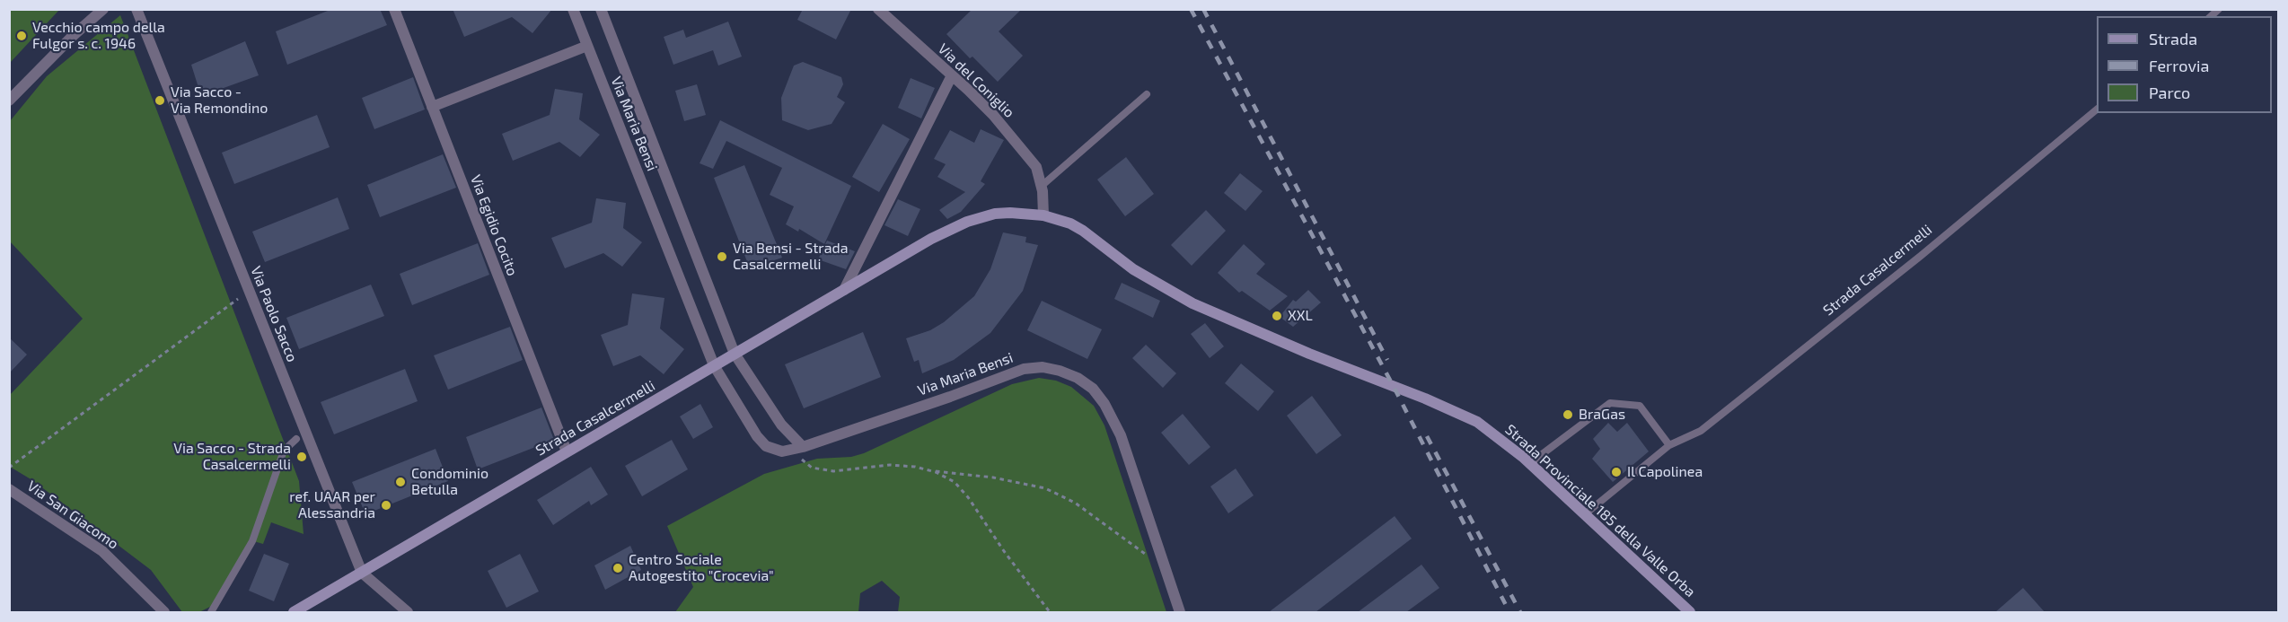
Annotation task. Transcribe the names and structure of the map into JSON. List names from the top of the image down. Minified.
{"streets":{"main road":["Strada Casalcermelli","Strada Provinciale 185 della Valle Orba"],"street":["Via del Coniglio","Via Maria Bensi","Via Egidio Cocito","Via Paolo Sacco","Via San Giacomo"]},"crossings":[["Via del Coniglio","Strada Casalcermelli"],["Via Maria Bensi","Strada Casalcermelli"],["Via Egidio Cocito","Strada Casalcermelli"],["Strada Casalcermelli","Via Paolo Sacco"],["Strada Casalcermelli","Strada Provinciale 185 della Valle Orba"]],"places":["Vecchio campo della Fulgor s. c. 1946","Via Sacco - Via Remondino","Via Bensi - Strada Casalcermelli","XXL","BraGas","Via Sacco - Strada Casalcermelli","Il Capolinea","Condominio Betulla","ref. UAAR per Alessandria","Centro Sociale Autogestito \"Crocevia\""],"legend":["Strada","Ferrovia","Parco"]}
